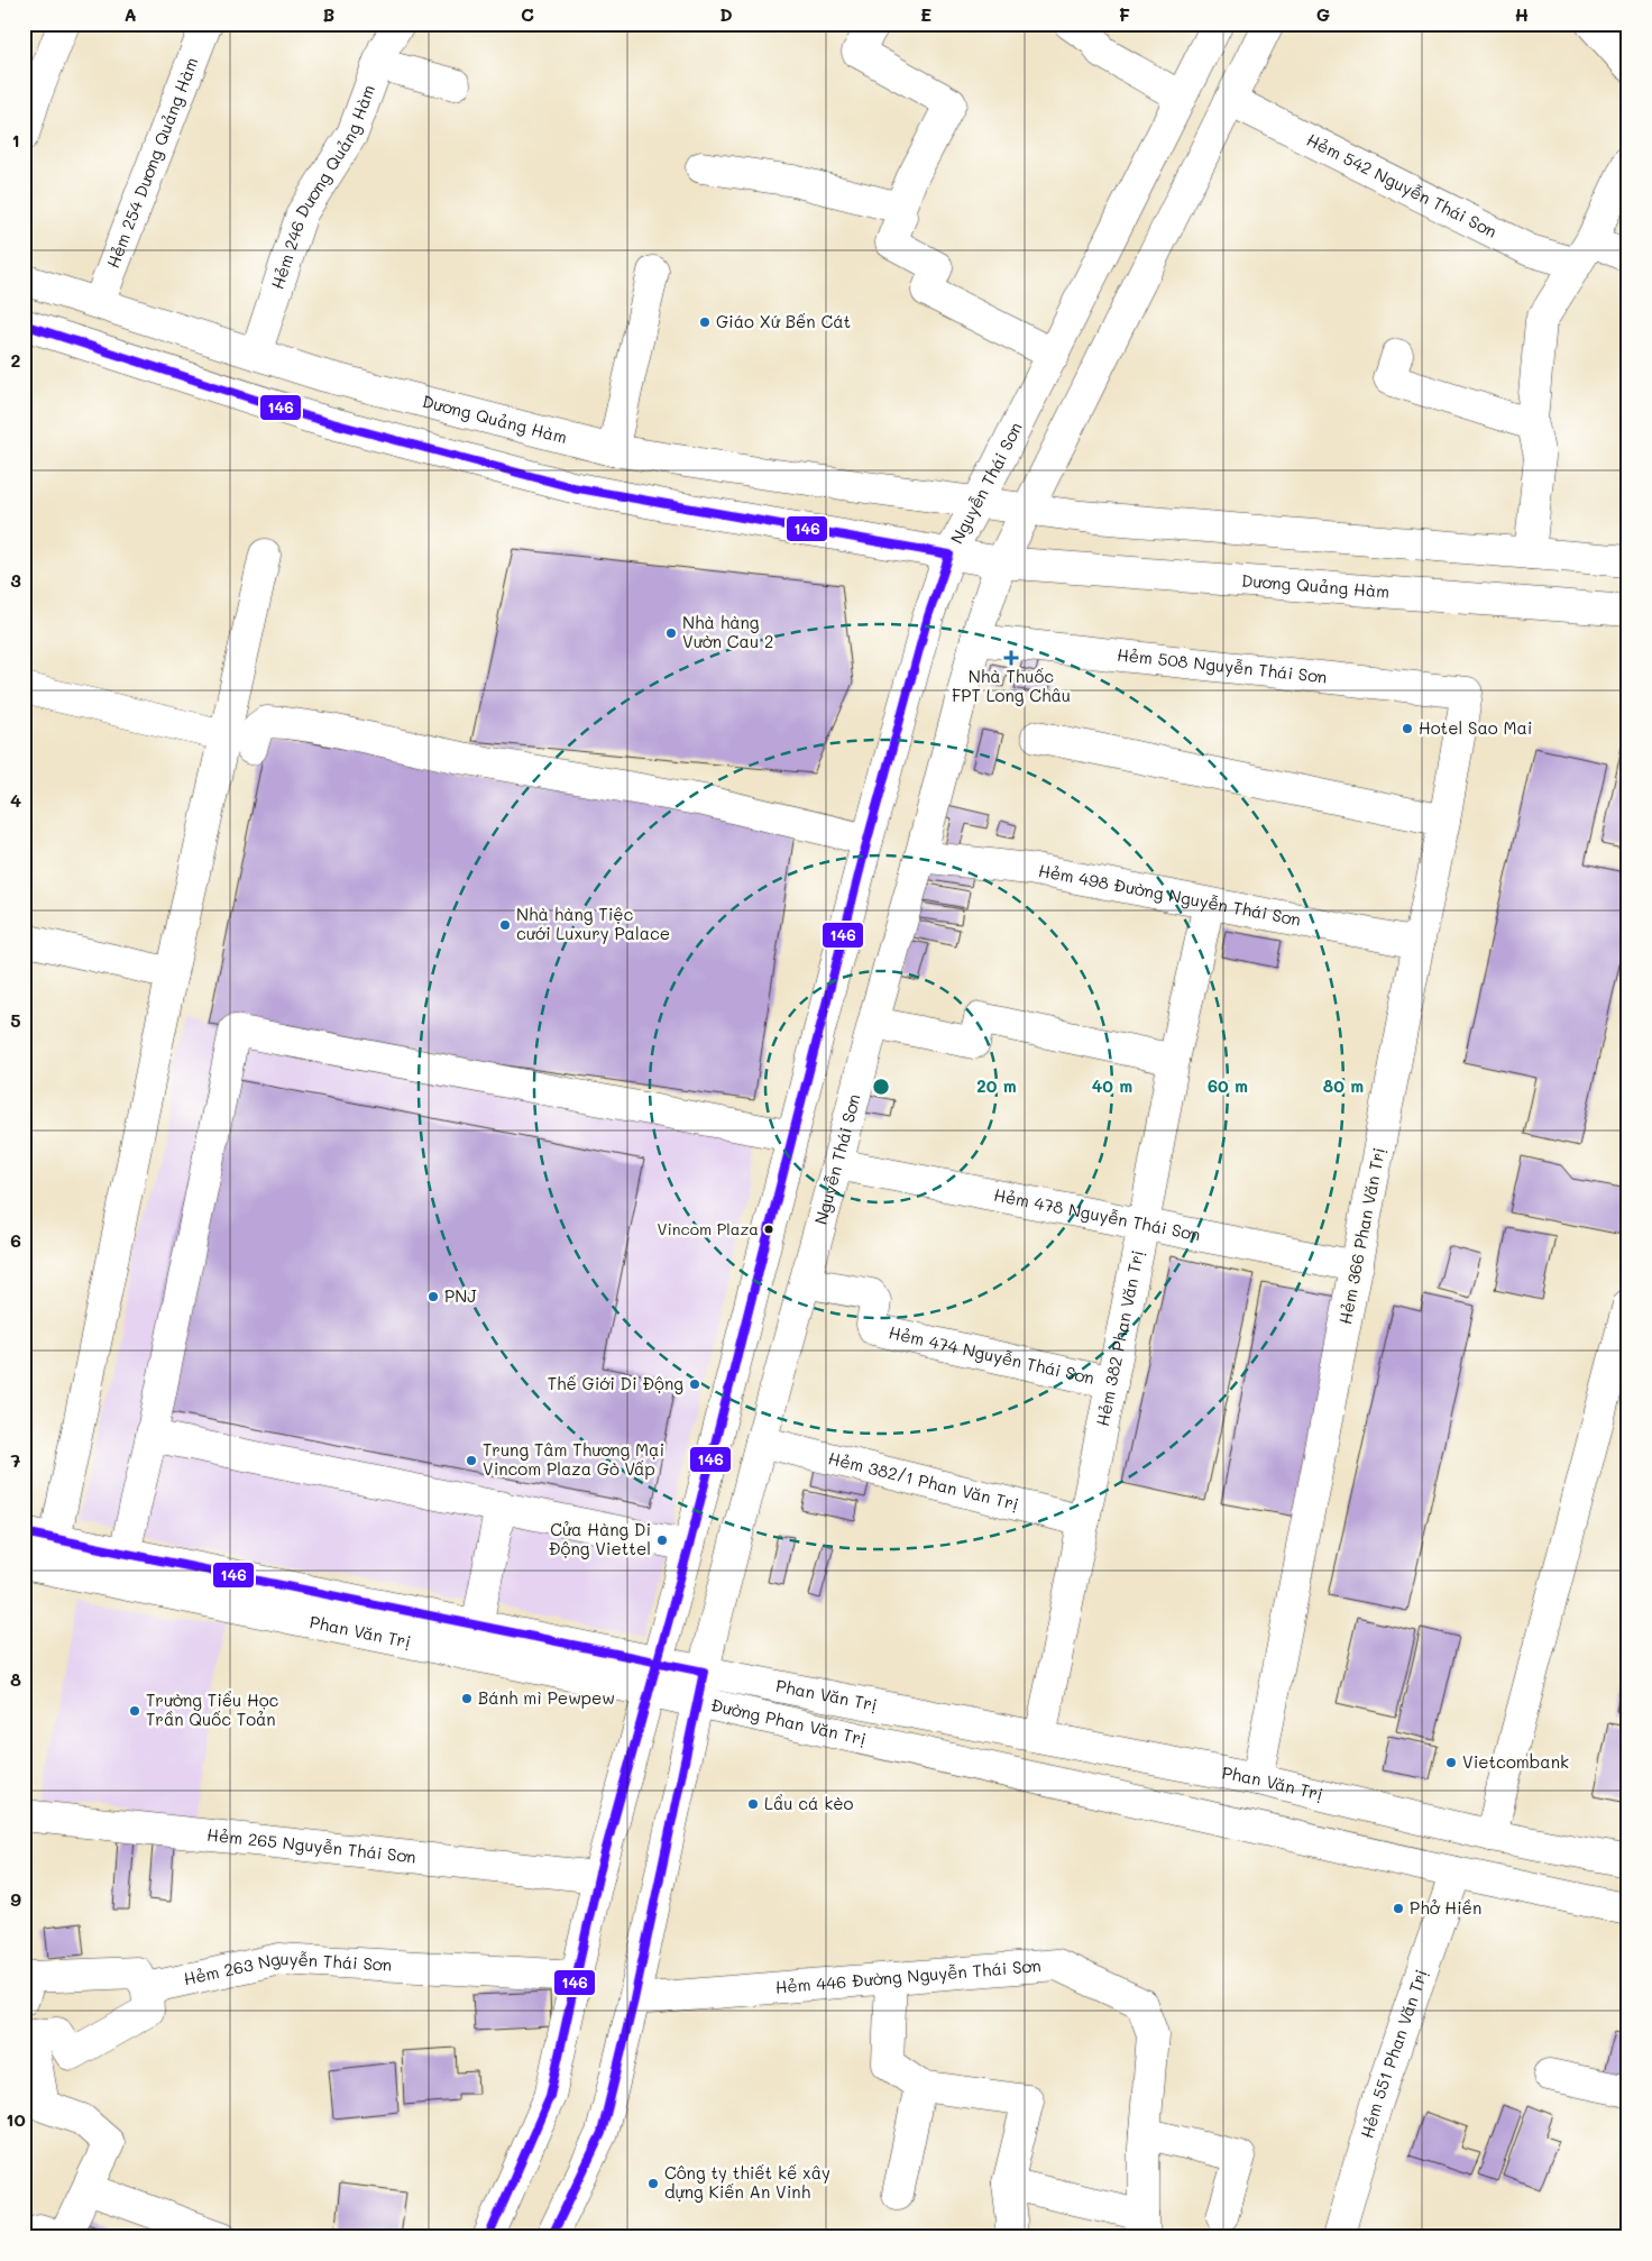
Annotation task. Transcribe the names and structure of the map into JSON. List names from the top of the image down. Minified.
{"streets":{"main road":["Hẻm 254 Dương Quảng Hàm","Hẻm 542 Nguyễn Thái Sơn","Hẻm 246 Dương Quảng Hàm","Dương Quảng Hàm","Nguyễn Thái Sơn","Hẻm 508 Nguyễn Thái Sơn","Hẻm 498 Đường Nguyễn Thái Sơn","Hẻm 478 Nguyễn Thái Sơn","Hẻm 366 Phan Văn Trị","Hẻm 382 Phan Văn Trị","Hẻm 474 Nguyễn Thái Sơn","Hẻm 382/1 Phan Văn Trị","Phan Văn Trị","Đường Phan Văn Trị","Hẻm 265 Nguyễn Thái Sơn","Hẻm 263 Nguyễn Thái Sơn","Hẻm 446 Đường Nguyễn Thái Sơn","Hẻm 551 Phan Văn Trị"]},"crossings":[["Hẻm 254 Dương Quảng Hàm","Dương Quảng Hàm"],["Hẻm 542 Nguyễn Thái Sơn","Nguyễn Thái Sơn"],["Hẻm 246 Dương Quảng Hàm","Dương Quảng Hàm"],["Dương Quảng Hàm","Nguyễn Thái Sơn"],["Nguyễn Thái Sơn","Hẻm 508 Nguyễn Thái Sơn"],["Nguyễn Thái Sơn","Hẻm 498 Đường Nguyễn Thái Sơn"],["Nguyễn Thái Sơn","Hẻm 478 Nguyễn Thái Sơn"],["Nguyễn Thái Sơn","Hẻm 474 Nguyễn Thái Sơn"],["Nguyễn Thái Sơn","Hẻm 382/1 Phan Văn Trị"],["Nguyễn Thái Sơn","Phan Văn Trị"],["Nguyễn Thái Sơn","Đường Phan Văn Trị"],["Nguyễn Thái Sơn","Hẻm 265 Nguyễn Thái Sơn"],["Nguyễn Thái Sơn","Hẻm 263 Nguyễn Thái Sơn"],["Nguyễn Thái Sơn","Hẻm 446 Đường Nguyễn Thái Sơn"],["Hẻm 508 Nguyễn Thái Sơn","Hẻm 366 Phan Văn Trị"],["Hẻm 498 Đường Nguyễn Thái Sơn","Hẻm 366 Phan Văn Trị"],["Hẻm 498 Đường Nguyễn Thái Sơn","Hẻm 382 Phan Văn Trị"],["Hẻm 478 Nguyễn Thái Sơn","Hẻm 366 Phan Văn Trị"],["Hẻm 478 Nguyễn Thái Sơn","Hẻm 382 Phan Văn Trị"],["Hẻm 366 Phan Văn Trị","Phan Văn Trị"],["Hẻm 382 Phan Văn Trị","Hẻm 474 Nguyễn Thái Sơn"],["Hẻm 382 Phan Văn Trị","Hẻm 382/1 Phan Văn Trị"],["Hẻm 382 Phan Văn Trị","Phan Văn Trị"],["Phan Văn Trị","Đường Phan Văn Trị"],["Đường Phan Văn Trị","Hẻm 551 Phan Văn Trị"]],"places":{"other":["Giáo Xứ Bến Cát","Nhà hàng Vườn Cau 2","Hotel Sao Mai","Nhà hàng Tiệc cưới Luxury Palace","Vincom Plaza","PNJ","Thế Giới Di Động","Trung Tâm Thương Mại Vincom Plaza Gò Vấp","Cửa Hàng Di Động Viettel","Bánh mì Pewpew","Trường Tiểu Học Trần Quốc Toản","Vietcombank","Lẩu cá kèo","Phở Hiền","Công ty thiết kế xây dựng Kiến An Vinh"],"health":["Nhà Thuốc FPT Long Châu"]},"lines":["transit line 146"],"grid":{"columns":["A","B","C","D","E","F","G","H"],"rows":["1","2","3","4","5","6","7","8","9","10"]},"rings":["20 m","40 m","60 m","80 m"]}
